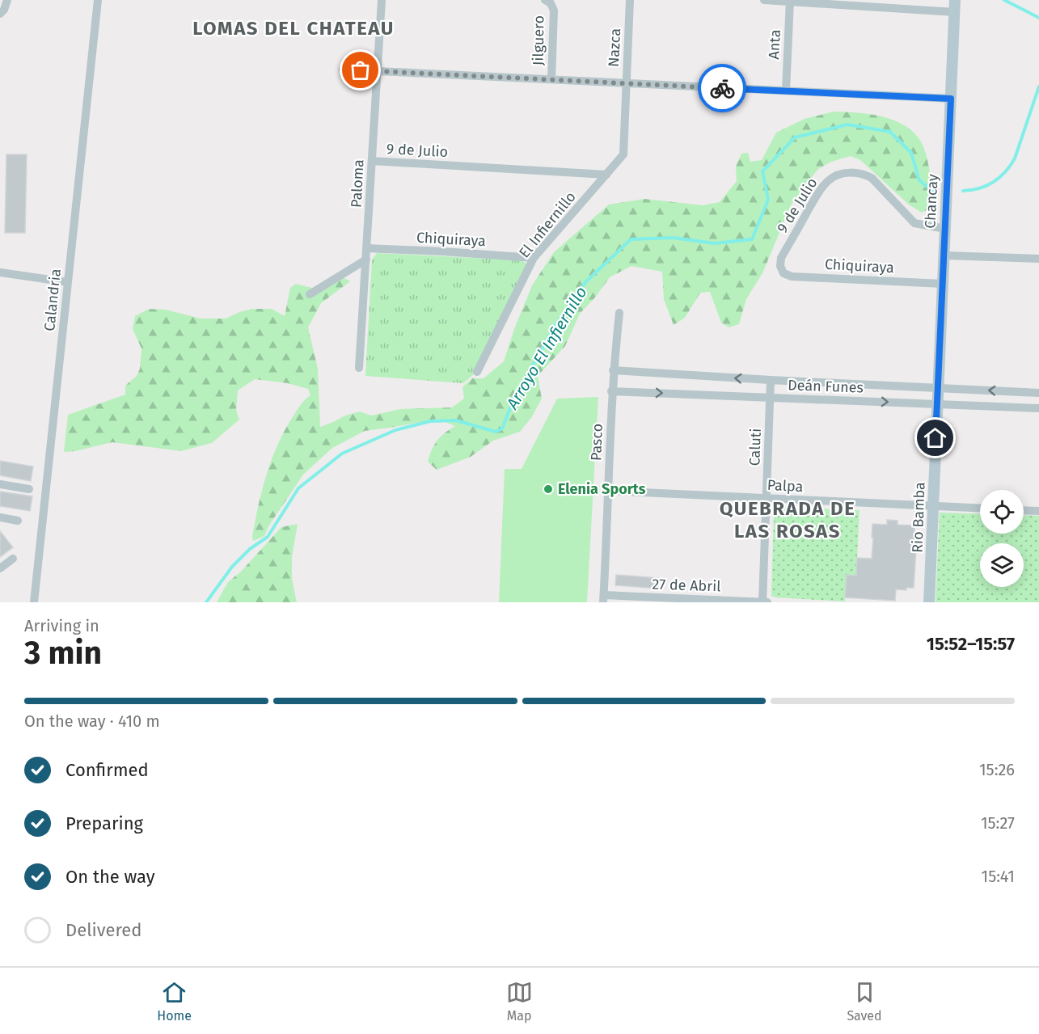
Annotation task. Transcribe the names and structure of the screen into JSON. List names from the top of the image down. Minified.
{"streets":{"main road":["Chancay","Rio Bamba"],"street":["Jilguero","Anta","Nazca","9 de Julio","Paloma","El Infiernillo","Chiquiraya","Calandria","Deán Funes","Pasco","Caluti","Palpa","27 de Abril"]},"crossings":[["Nazca","El Infiernillo"],["9 de Julio","Paloma"],["9 de Julio","Chancay"],["9 de Julio","El Infiernillo"],["9 de Julio","Chiquiraya"],["Paloma","Chiquiraya"],["Chancay","Chiquiraya"],["Chancay","Deán Funes"],["Chancay","Rio Bamba"],["El Infiernillo","Chiquiraya"],["Deán Funes","Pasco"],["Deán Funes","Caluti"],["Deán Funes","Rio Bamba"],["Pasco","Palpa"],["Pasco","27 de Abril"],["Caluti","Palpa"],["Caluti","27 de Abril"],["Palpa","Rio Bamba"]],"districts":["LOMAS DEL CHATEAU","QUEBRADA DE LAS ROSAS"],"water":["Arroyo El Infiernillo"],"places":["Elenia Sports"],"page":{"heading":["3 min","Arriving in","15:52–15:57"],"bar":"On the way · 410 m","list":[["Confirmed","15:26"],["Preparing","15:27"],["On the way","15:41"],"Delivered"],"tabs":["Home","Map","Saved"]}}
